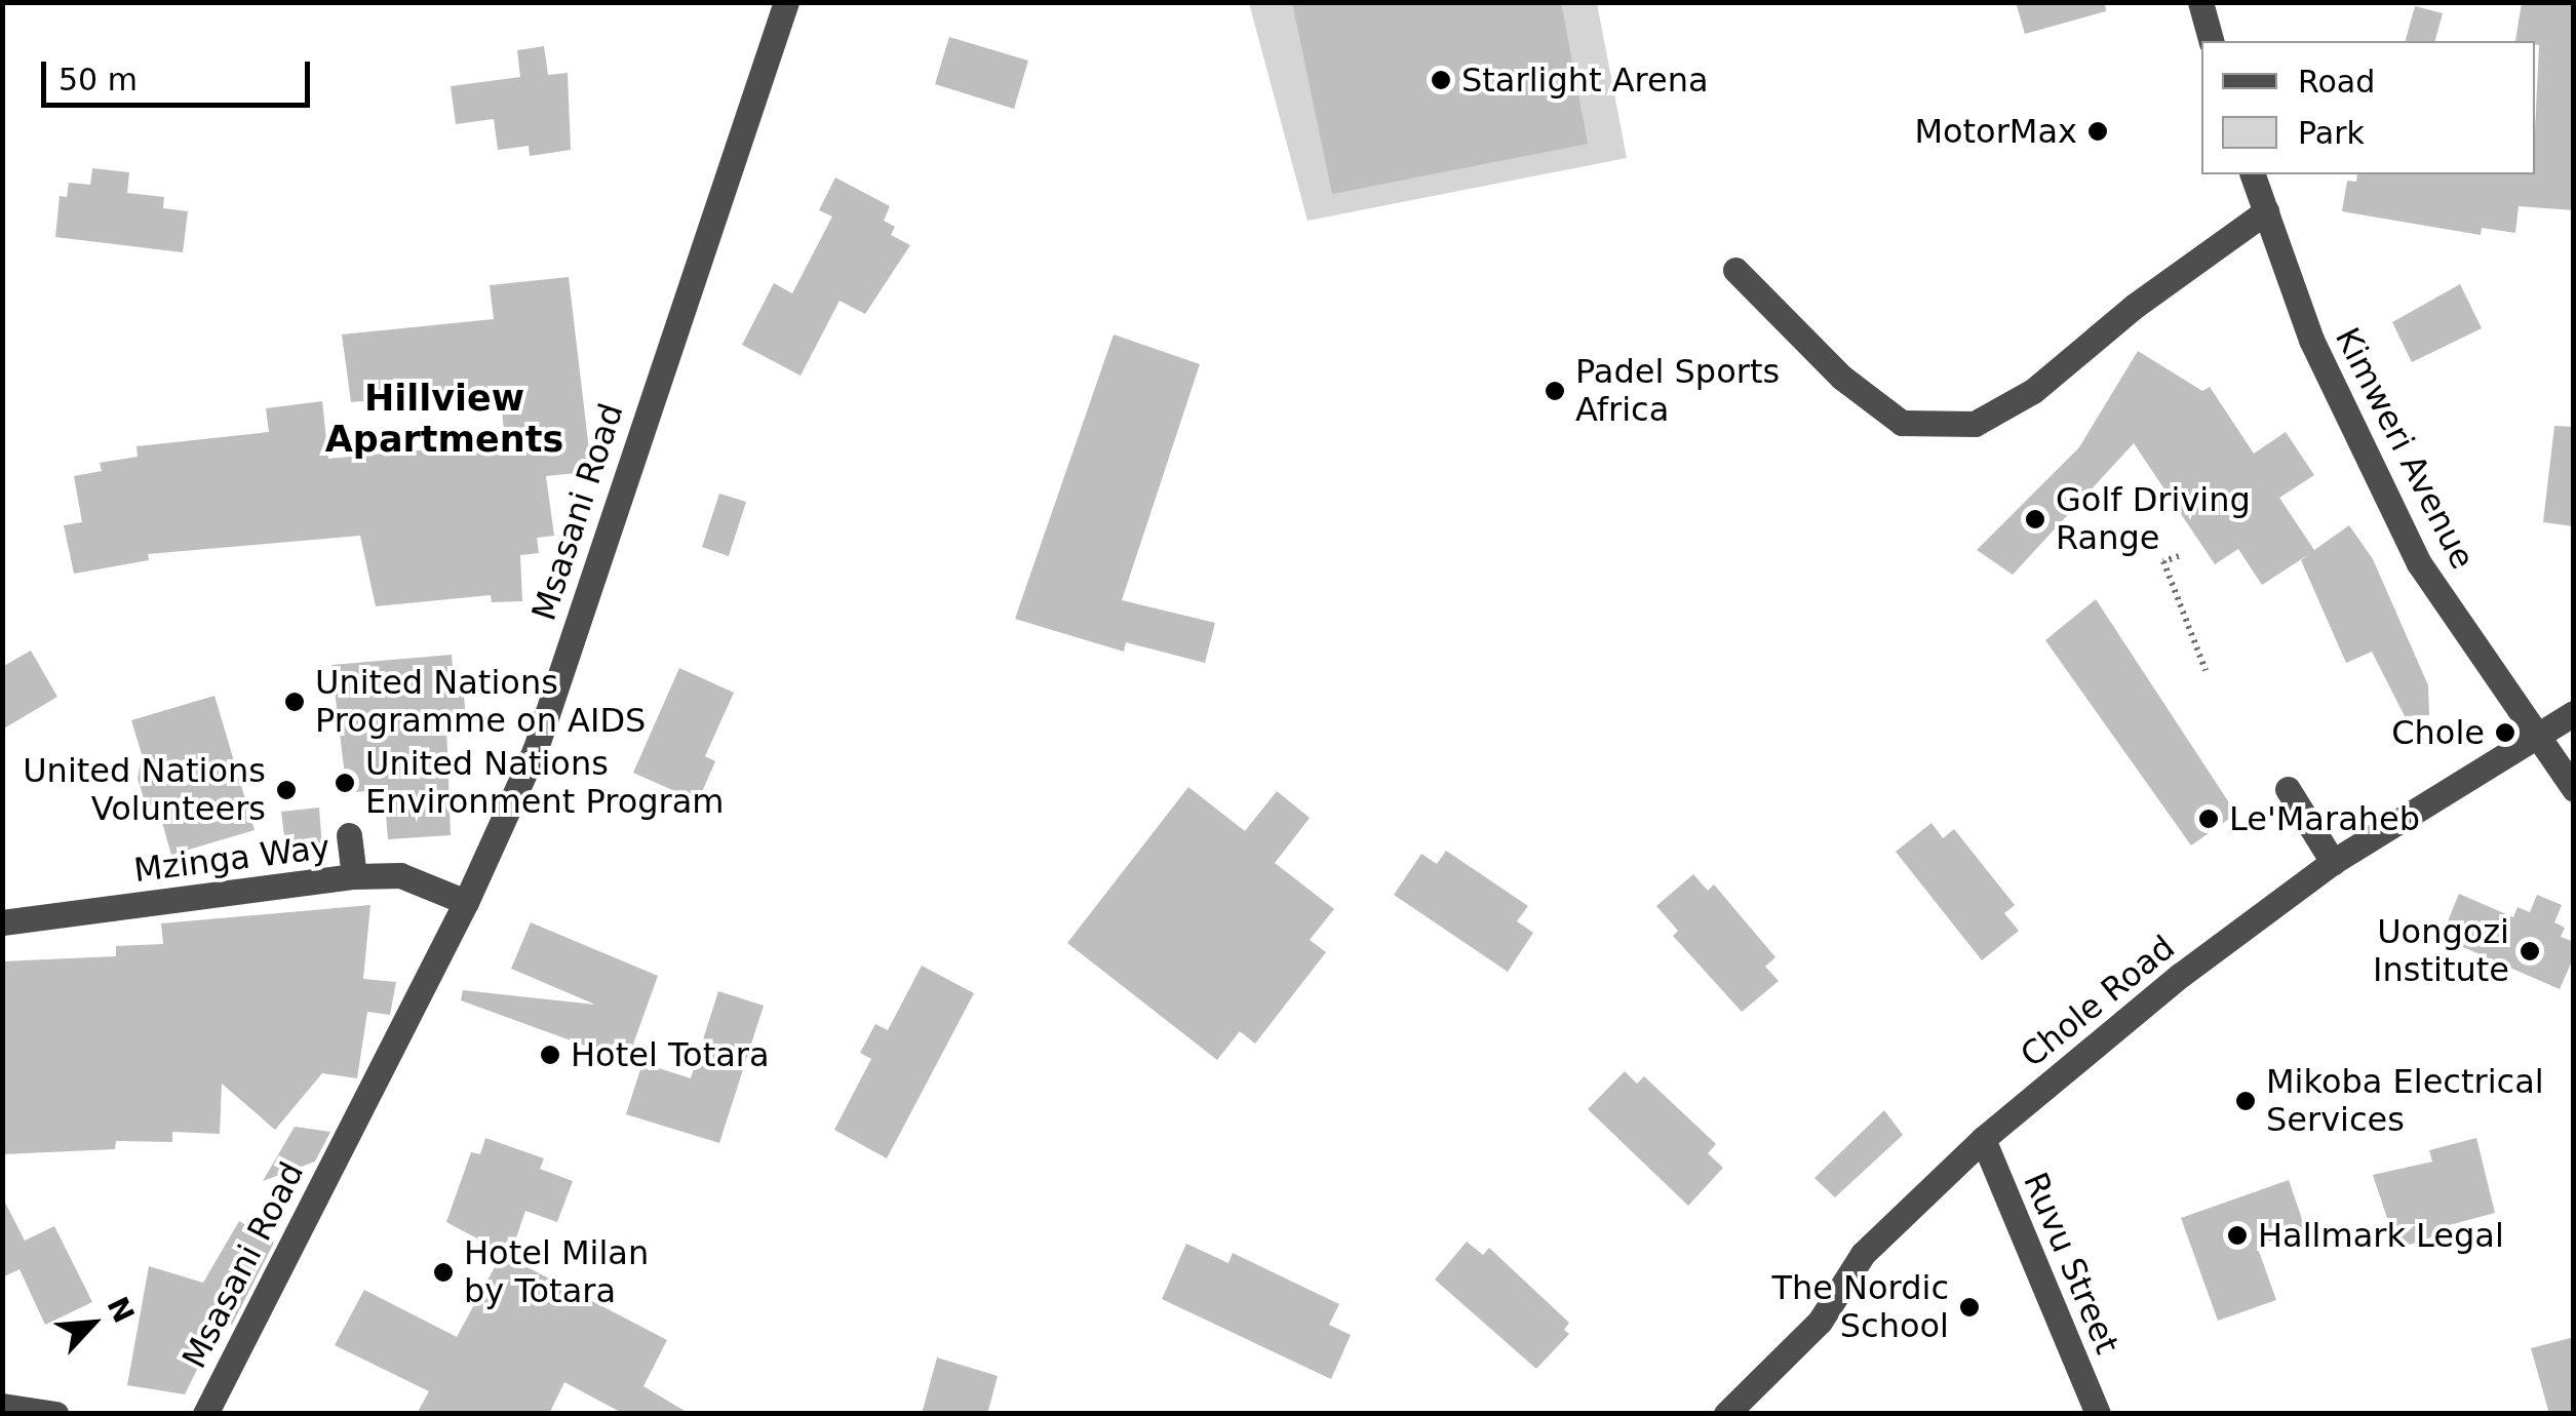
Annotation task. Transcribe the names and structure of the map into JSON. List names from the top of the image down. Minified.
{"streets":{"street":["Kimweri Avenue","Msasani Road","Mzinga Way","Chole Road","Ruvu Street"]},"crossings":[["Kimweri Avenue","Chole Road"],["Msasani Road","Mzinga Way"],["Chole Road","Ruvu Street"]],"districts":["Hillview Apartments"],"places":["Starlight Arena","MotorMax","Padel Sports Africa","Golf Driving Range","United Nations Programme on AIDS","Chole","United Nations Environment Program","United Nations Volunteers","Le'Maraheb","Uongozi Institute","Hotel Totara","Mikoba Electrical Services","Hallmark Legal","Hotel Milan by Totara","The Nordic School"],"legend":["Road","Park"],"scale_bar":"50 m","north":"top right"}
